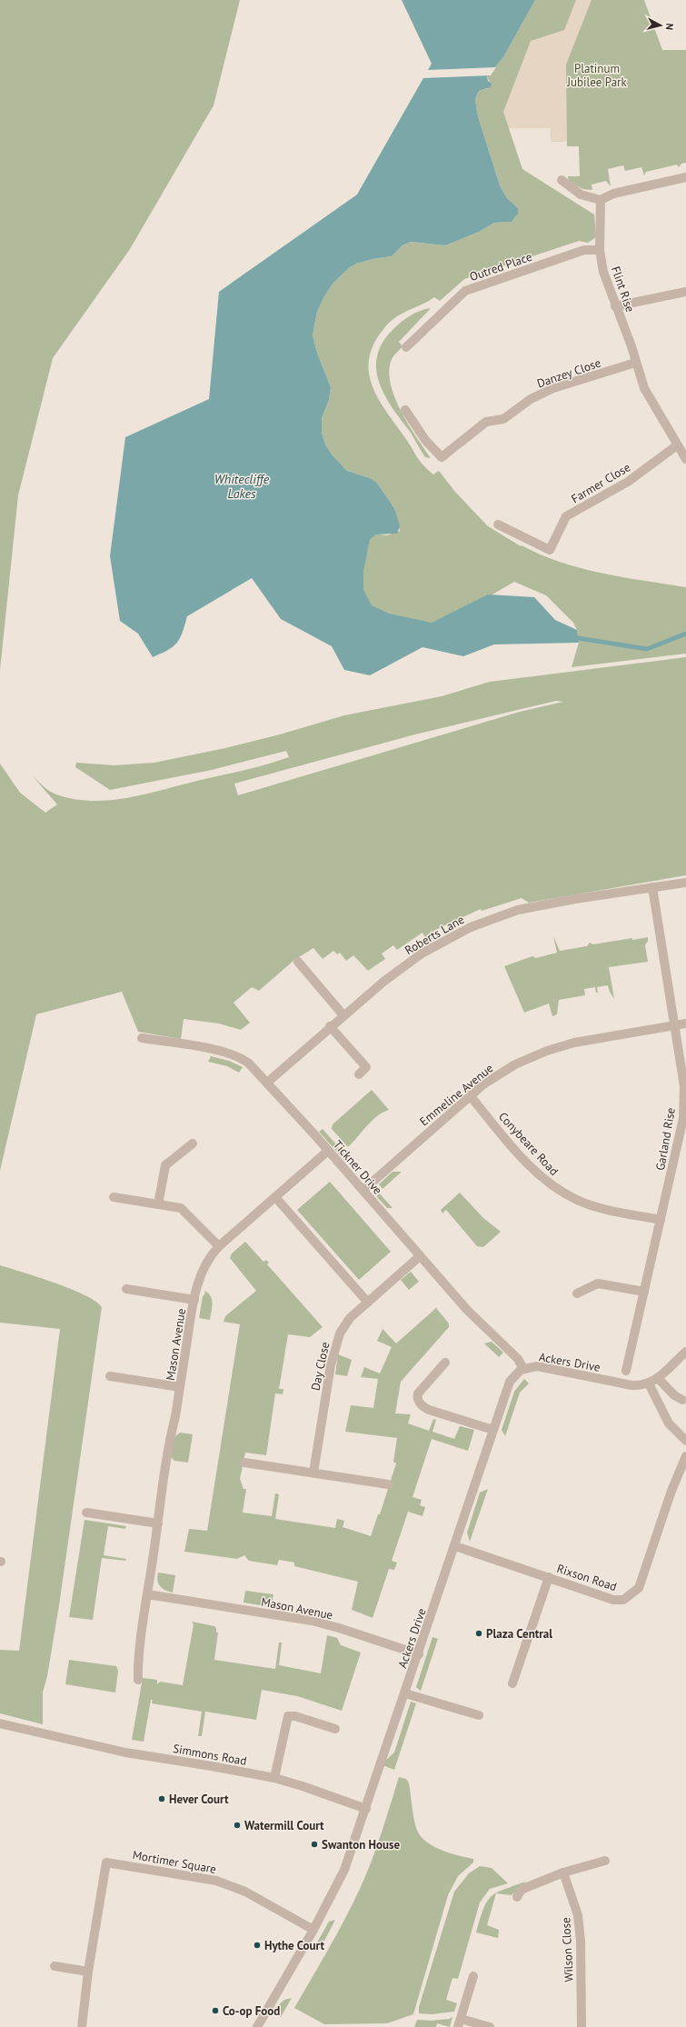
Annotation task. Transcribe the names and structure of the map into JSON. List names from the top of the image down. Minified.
{"streets":{"street":["Outred Place","Flint Rise","Danzey Close","Farmer Close","Roberts Lane","Emmeline Avenue","Garland Rise","Conybeare Road","Tickner Drive","Mason Avenue","Ackers Drive","Day Close","Rixson Road","Simmons Road","Mortimer Square","Wilson Close"]},"crossings":[["Outred Place","Flint Rise"],["Flint Rise","Danzey Close"],["Flint Rise","Farmer Close"],["Roberts Lane","Garland Rise"],["Roberts Lane","Tickner Drive"],["Emmeline Avenue","Garland Rise"],["Emmeline Avenue","Conybeare Road"],["Emmeline Avenue","Tickner Drive"],["Garland Rise","Conybeare Road"],["Tickner Drive","Mason Avenue"],["Tickner Drive","Ackers Drive"],["Tickner Drive","Day Close"],["Mason Avenue","Ackers Drive"],["Ackers Drive","Rixson Road"],["Ackers Drive","Simmons Road"],["Ackers Drive","Mortimer Square"]],"water":["Whitecliffe Lakes"],"parks":["Platinum Jubilee Park"],"places":["Plaza Central","Hever Court","Watermill Court","Swanton House","Hythe Court","Co-op Food"],"north":"right"}
